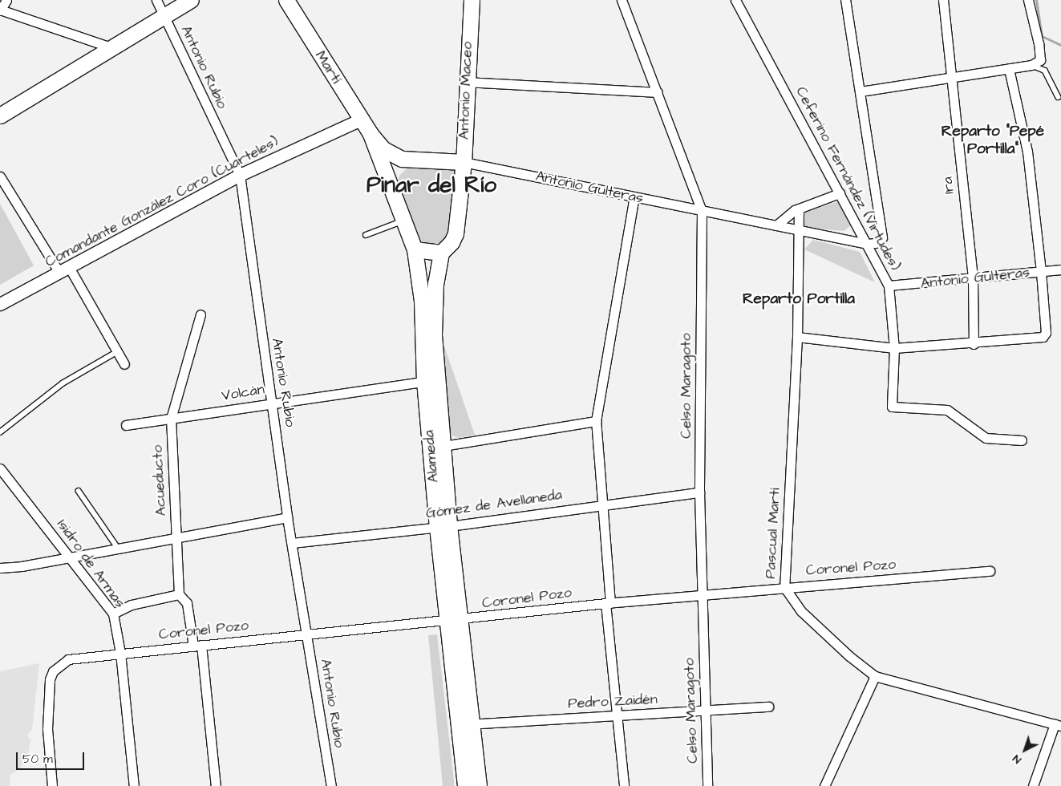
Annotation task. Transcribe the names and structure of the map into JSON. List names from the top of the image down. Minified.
{"streets":{"main road":["Martí","Antonio Maceo","Antonio Gulteras","Alameda"],"street":["Antonio Rubio","Ceferino Fernández (Virtudes)","1ra","Comandante González Coro (Cuarteles)","Celso Maragoto","Volcán","Acueducto","Gómez de Avellaneda","Pascual Martí","Isidro de Armas","Coronel Pozo","Pedro Zaidén"]},"crossings":[["Antonio Rubio","Comandante González Coro (Cuarteles)"],["Antonio Rubio","Volcán"],["Antonio Rubio","Gómez de Avellaneda"],["Antonio Rubio","Coronel Pozo"],["Martí","Antonio Gulteras"],["Martí","Comandante González Coro (Cuarteles)"],["Martí","Alameda"],["Antonio Maceo","Antonio Gulteras"],["Ceferino Fernández (Virtudes)","Antonio Gulteras"],["1ra","Antonio Gulteras"],["Antonio Gulteras","Celso Maragoto"],["Antonio Gulteras","Alameda"],["Antonio Gulteras","Pascual Martí"],["Celso Maragoto","Gómez de Avellaneda"],["Celso Maragoto","Coronel Pozo"],["Celso Maragoto","Pedro Zaidén"],["Volcán","Alameda"],["Volcán","Acueducto"],["Alameda","Gómez de Avellaneda"],["Alameda","Coronel Pozo"],["Alameda","Pedro Zaidén"],["Acueducto","Coronel Pozo"],["Pascual Martí","Coronel Pozo"],["Isidro de Armas","Coronel Pozo"]],"districts":["Reparto \"Pepé Portilla\"","Pinar del Río","Reparto Portilla"],"scale_bar":"50 m","north":"bottom left"}
